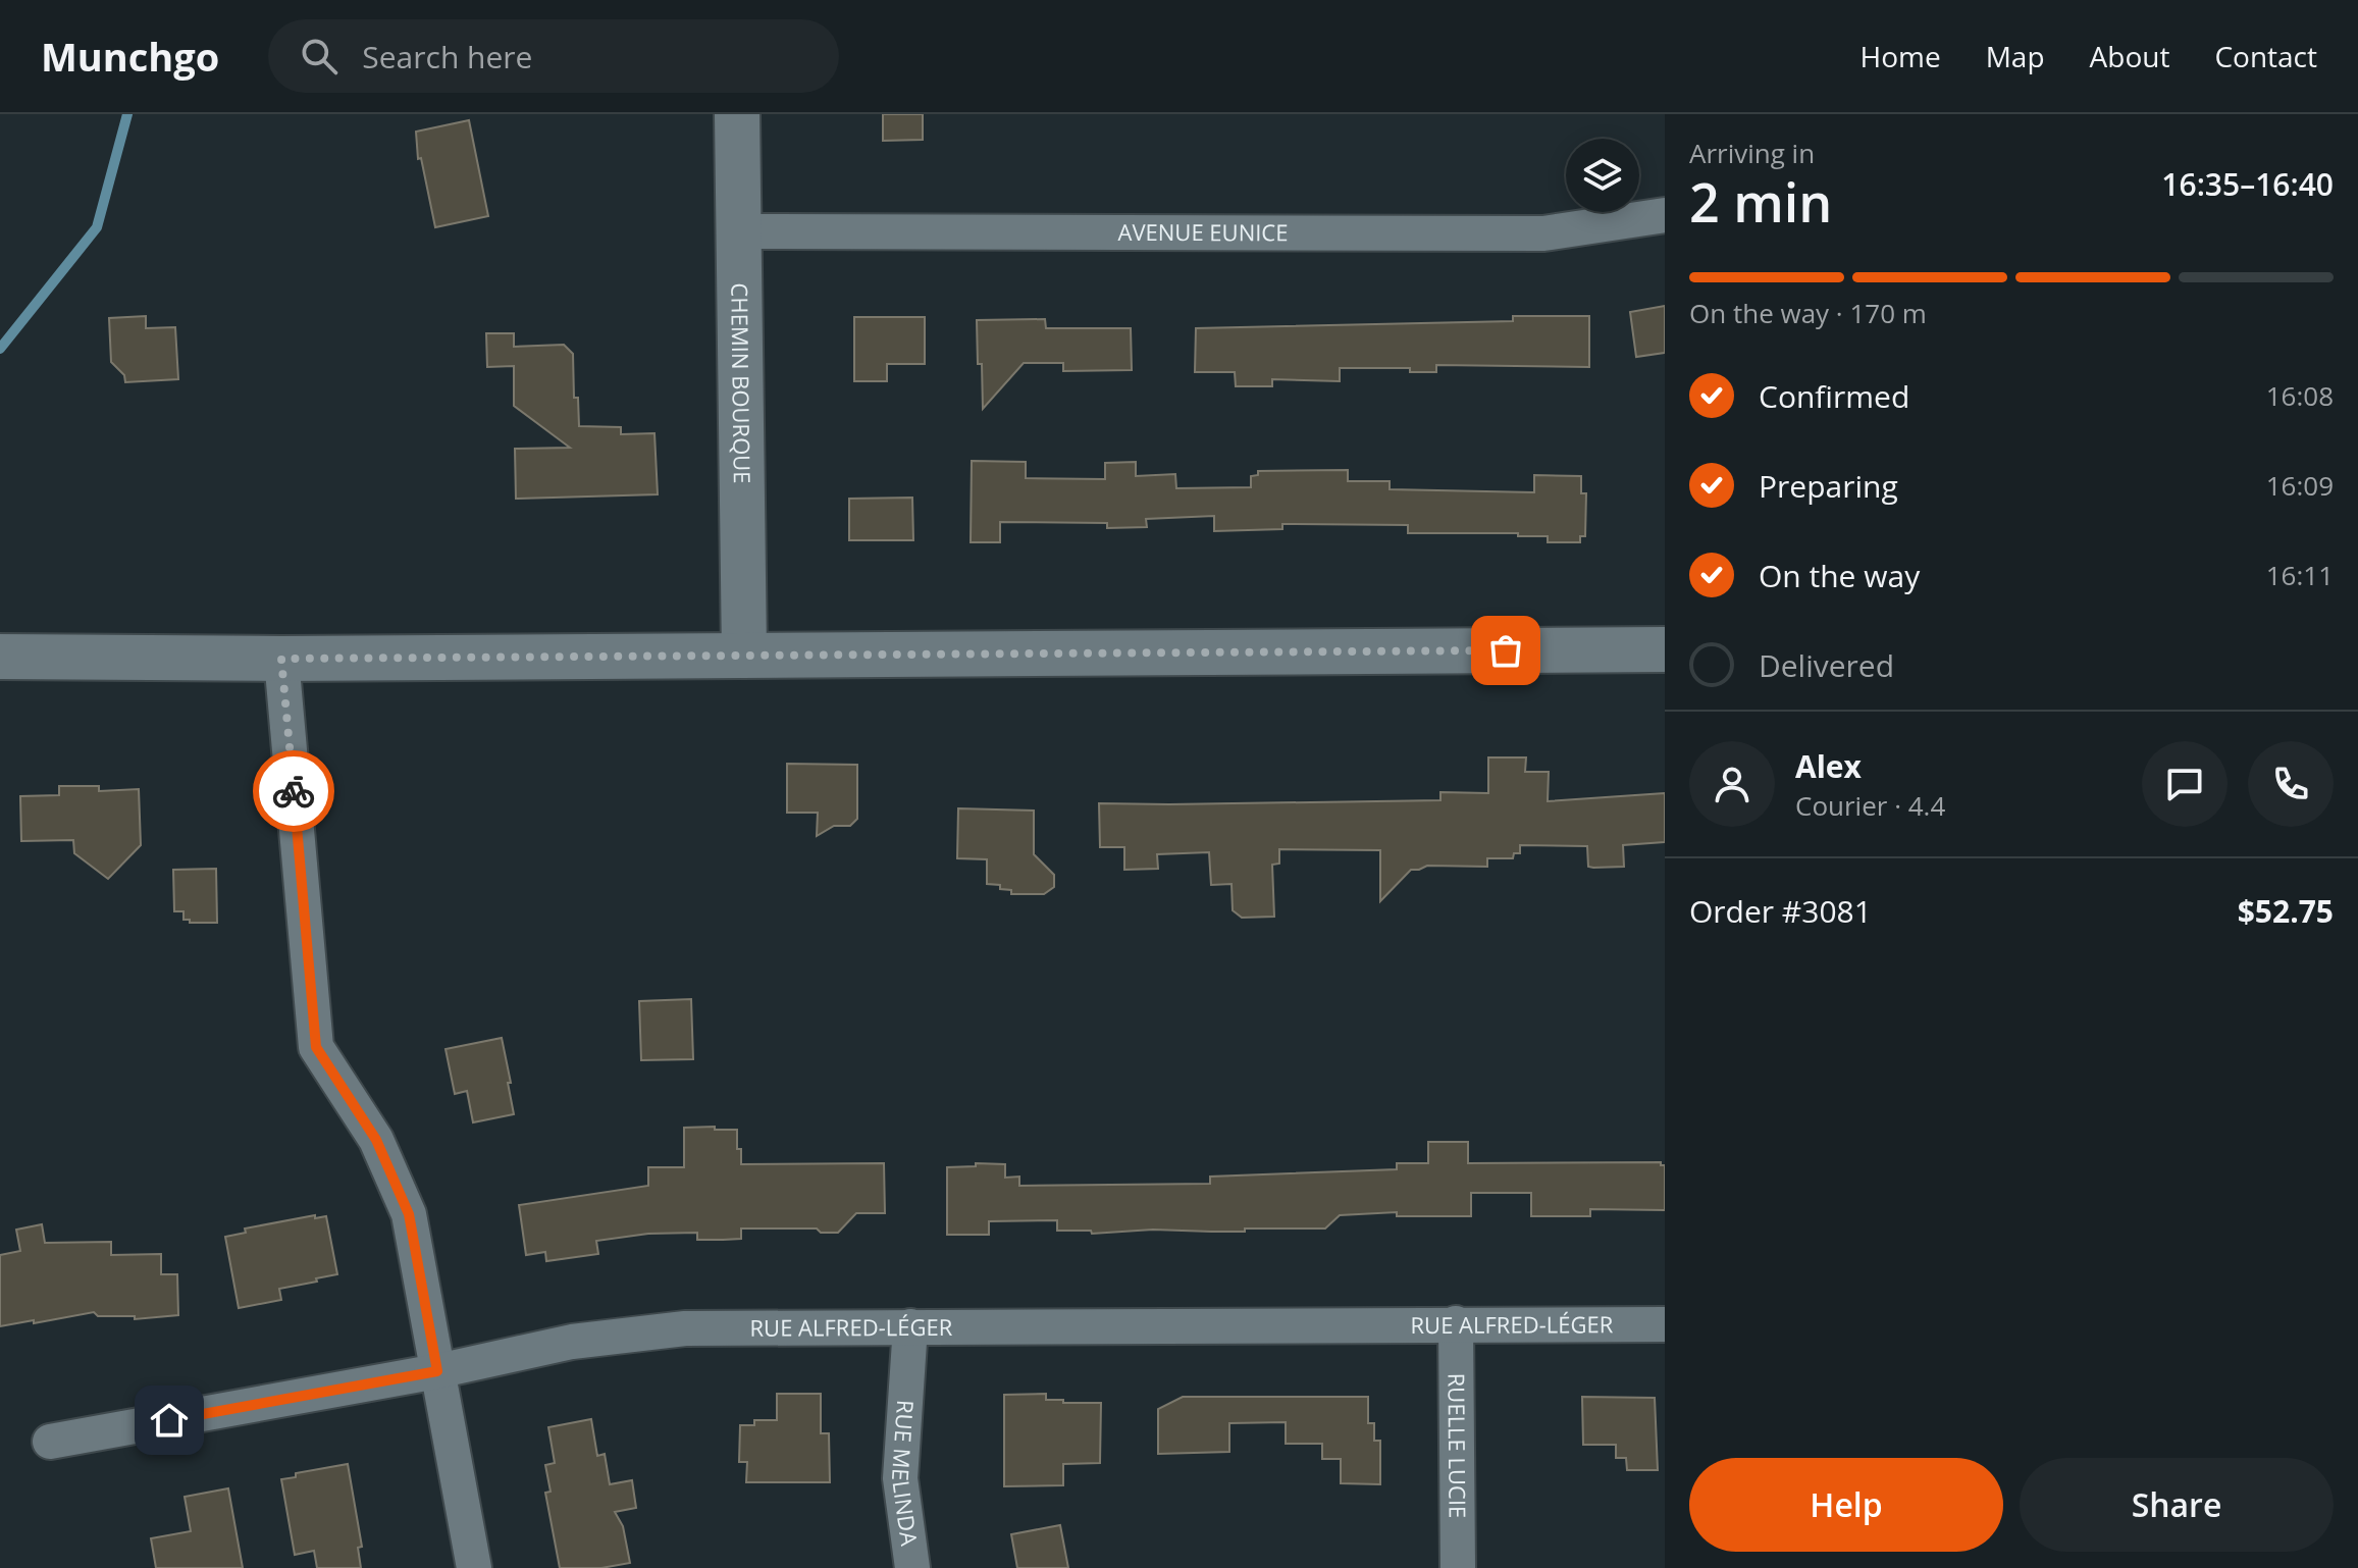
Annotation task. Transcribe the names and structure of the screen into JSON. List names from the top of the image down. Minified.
{"streets":{"street":["AVENUE EUNICE","CHEMIN BOURQUE","RUE ALFRED-LÉGER","RUELLE LUCIE","RUE MELINDA"]},"crossings":[["AVENUE EUNICE","CHEMIN BOURQUE"],["RUE ALFRED-LÉGER","RUELLE LUCIE"],["RUE ALFRED-LÉGER","RUE MELINDA"]],"page":{"header":"Munchgo","search":"Search here","nav":["Home","Map","About","Contact"],"heading":["2 min","Arriving in","16:35–16:40"],"panel":["Alex","Courier · 4.4","Order #3081","$52.75"],"bar":"On the way · 170 m","list":[["Confirmed","16:08"],["Preparing","16:09"],["On the way","16:11"],"Delivered"],"buttons":["Help","Share"]}}
